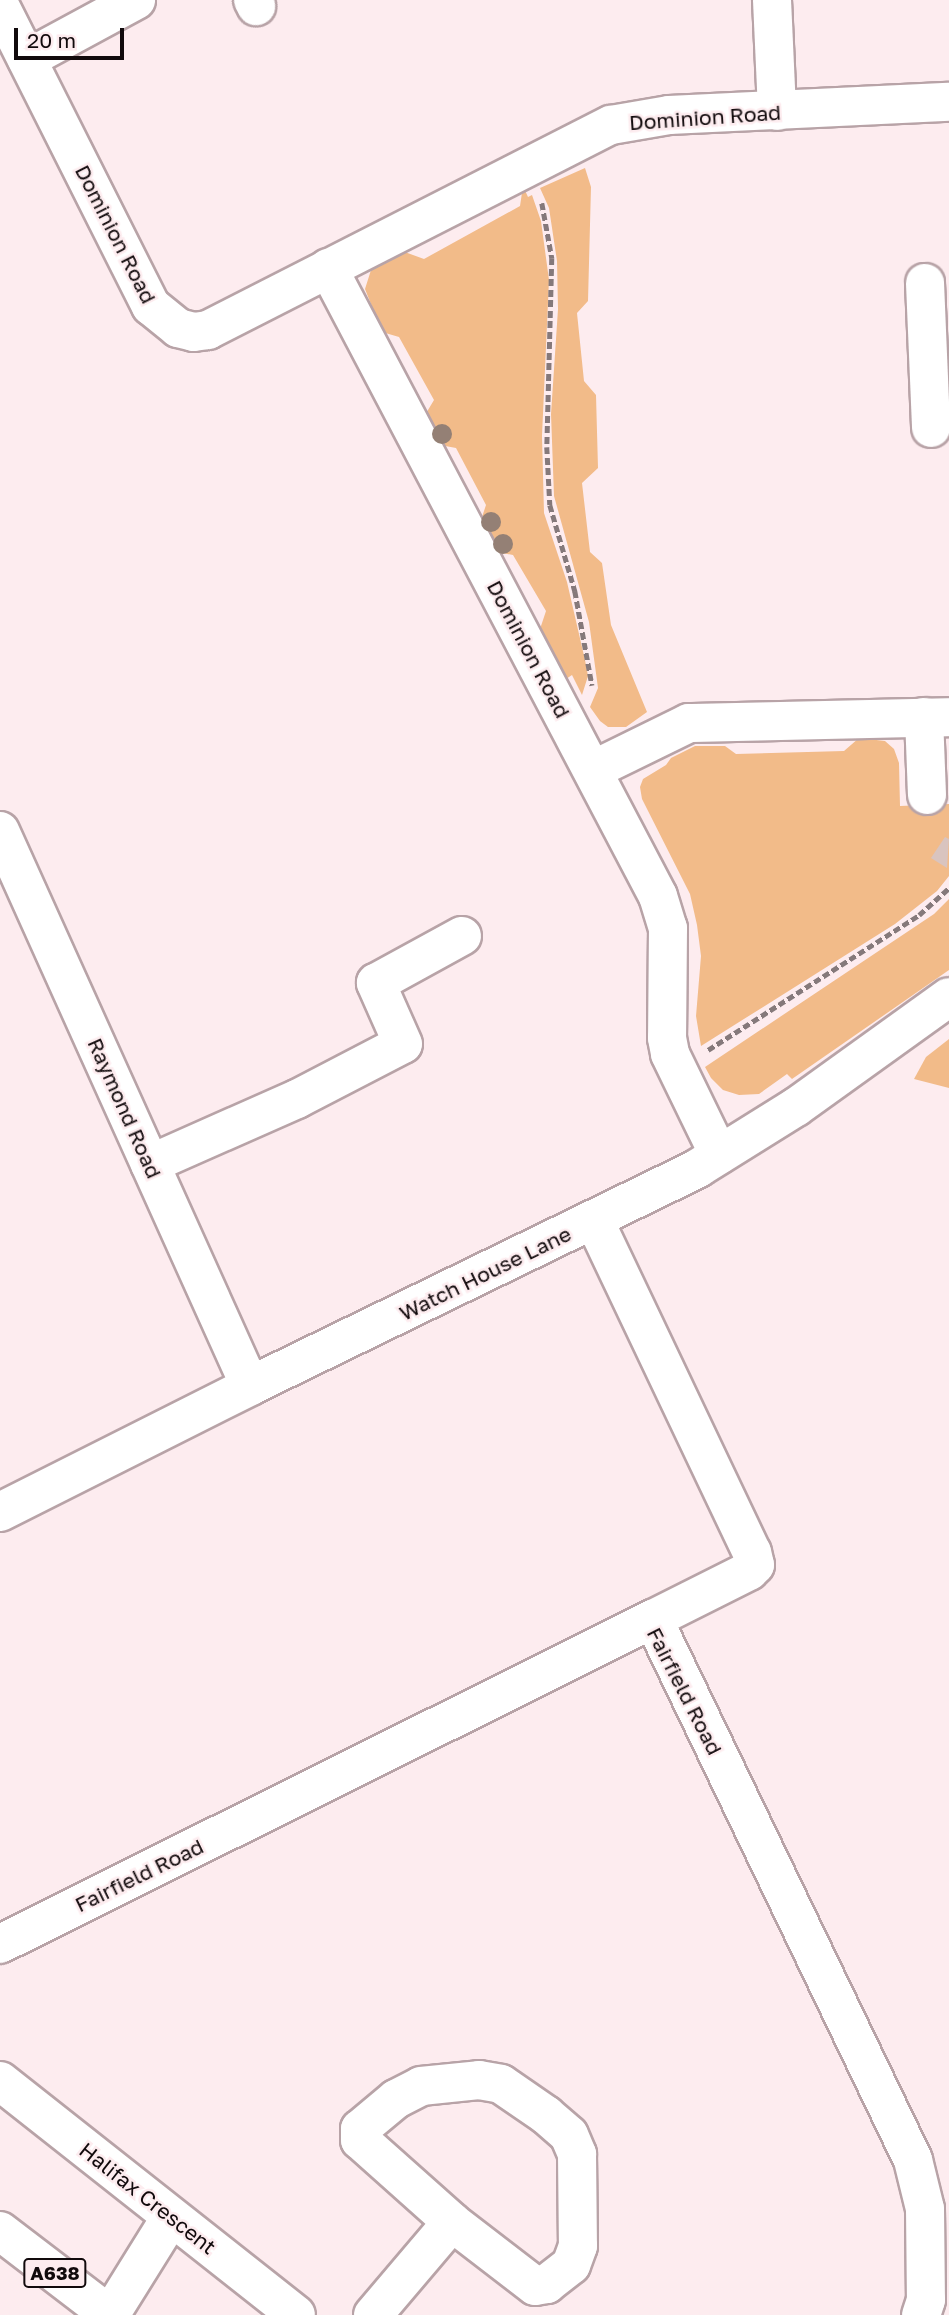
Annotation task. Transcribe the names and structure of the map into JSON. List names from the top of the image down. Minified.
{"streets":{"main road":["Dominion Road","Raymond Road","Watch House Lane","Fairfield Road","Halifax Crescent","A638"]},"crossings":[["Dominion Road","Watch House Lane"],["Raymond Road","Watch House Lane"]],"scale_bar":"20 m"}
